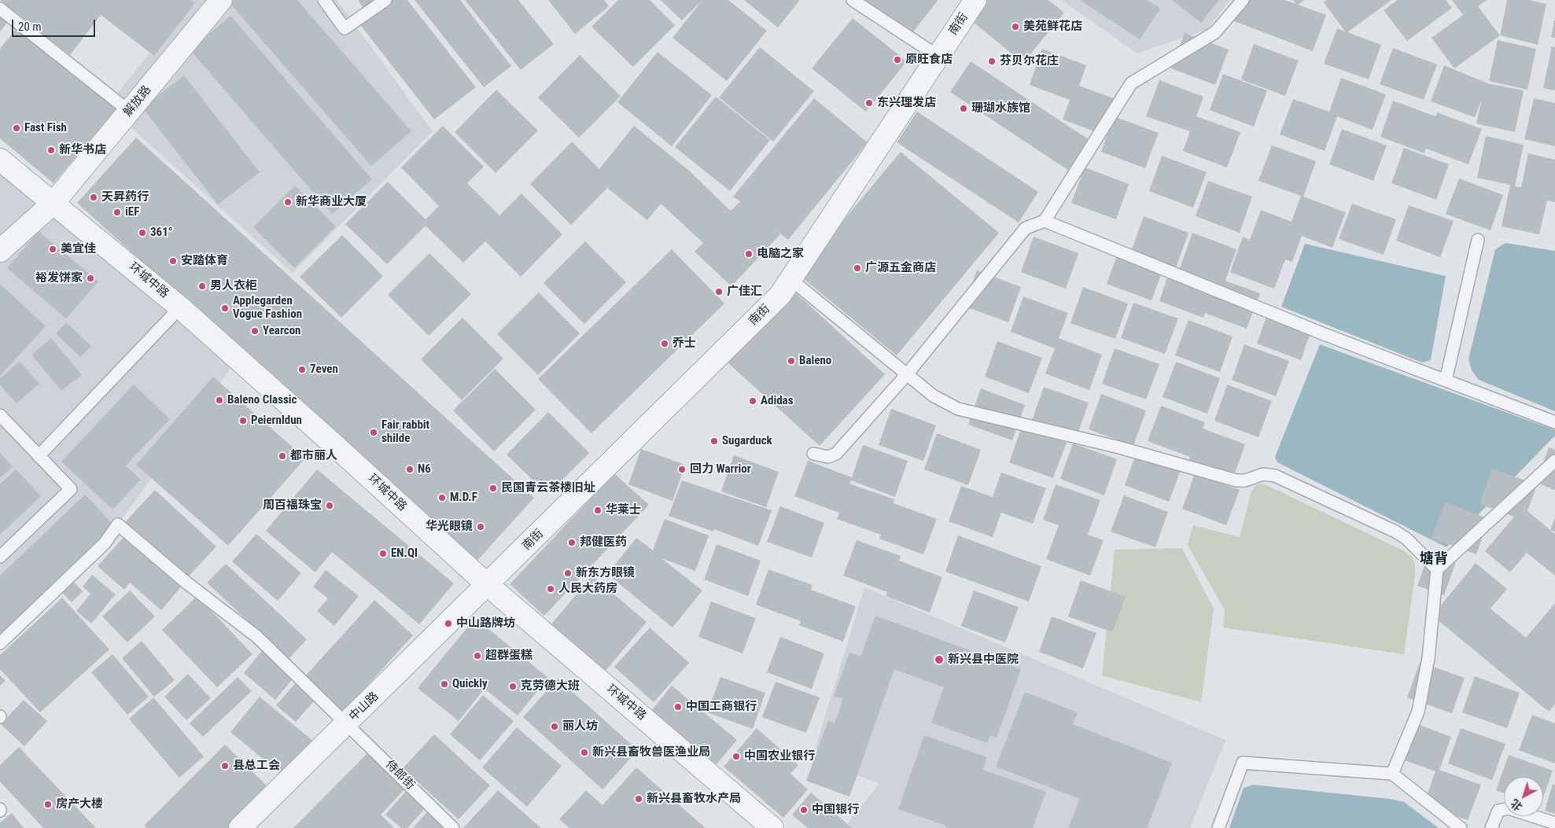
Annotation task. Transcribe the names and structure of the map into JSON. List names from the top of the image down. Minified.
{"streets":{"street":["南街","解放路","环城中路","中山路"],"lane":["侍郎街"]},"crossings":[["南街","环城中路"],["南街","中山路"],["解放路","环城中路"],["环城中路","中山路"],["中山路","侍郎街"]],"districts":["塘背"],"places":["美苑鲜花店","原旺食店","芬贝尔花庄","东兴理发店","珊瑚水族馆","Fast Fish","新华书店","天昇药行","新华商业大厦","iEF","361°","美宜佳","电脑之家","安踏体育","广源五金商店","裕发饼家","男人衣柜","广佳汇","Applegarden Vogue Fashion","Yearcon","乔士","Baleno","7even","Baleno Classic","Adidas","Peiernldun","Fair rabbit shilde","Sugarduck","都市丽人","N6","回力 Warrior","民国青云茶楼旧址","M.D.F","周百福珠宝","华莱士","华光眼镜","邦健医药","EN.QI","新东方眼镜","人民大药房","中山路牌坊","超群蛋糕","新兴县中医院","Quickly","克劳德大班","中国工商银行","丽人坊","新兴县畜牧兽医渔业局","中国农业银行","县总工会","新兴县畜牧水产局","房产大楼","中国银行"],"scale_bar":"20 m","north":"bottom left"}
